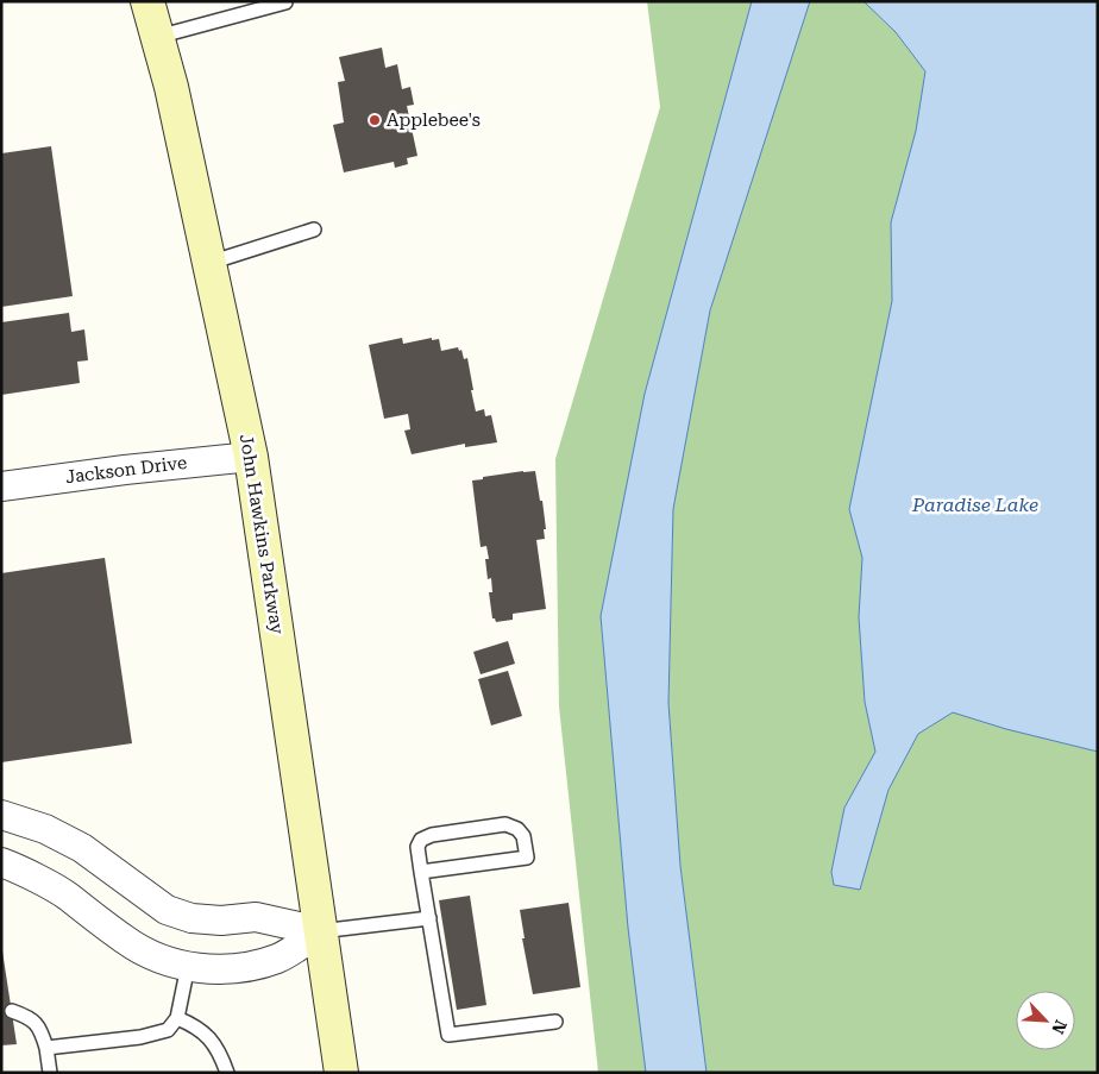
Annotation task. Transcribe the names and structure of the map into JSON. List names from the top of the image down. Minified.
{"streets":{"main road":["John Hawkins Parkway"],"street":["Jackson Drive"]},"crossings":[["Jackson Drive","John Hawkins Parkway"]],"water":["Paradise Lake"],"places":["Applebee's"],"north":"bottom right"}
